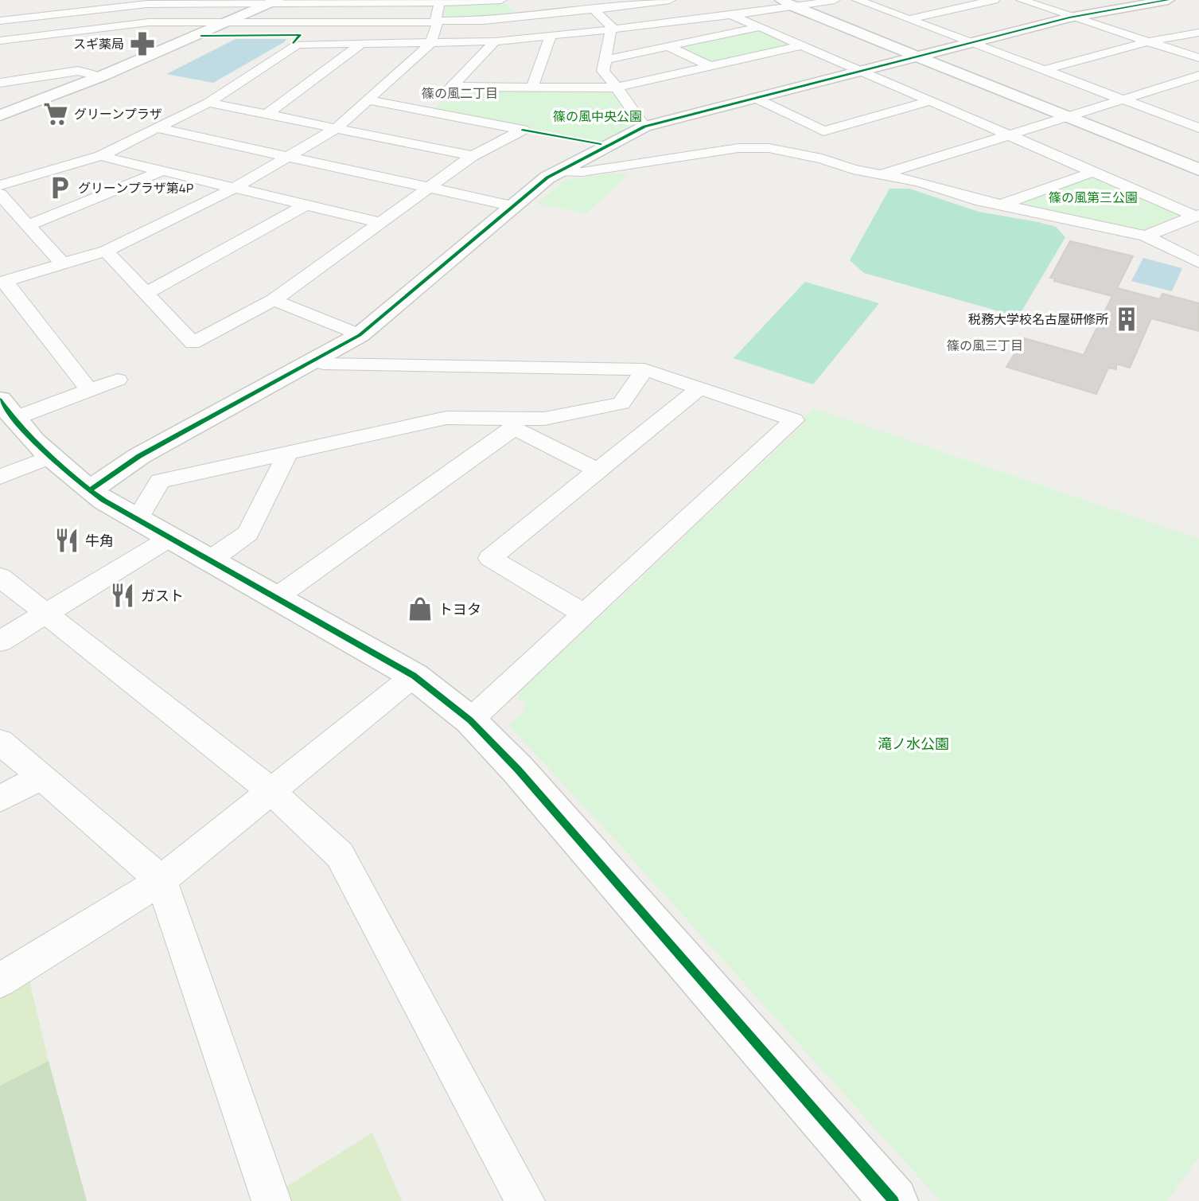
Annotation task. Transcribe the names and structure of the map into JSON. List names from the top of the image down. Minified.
{"districts":["篠の風二丁目","篠の風三丁目"],"parks":["篠の風中央公園","篠の風第三公園","滝ノ水公園"],"places":{"pharmacy":["スギ薬局"],"supermarket":["グリーンプラザ"],"parking":["グリーンプラザ第4P"],"building":["税務大学校名古屋研修所"],"restaurant":["牛角","ガスト"],"shop":["トヨタ"]}}
